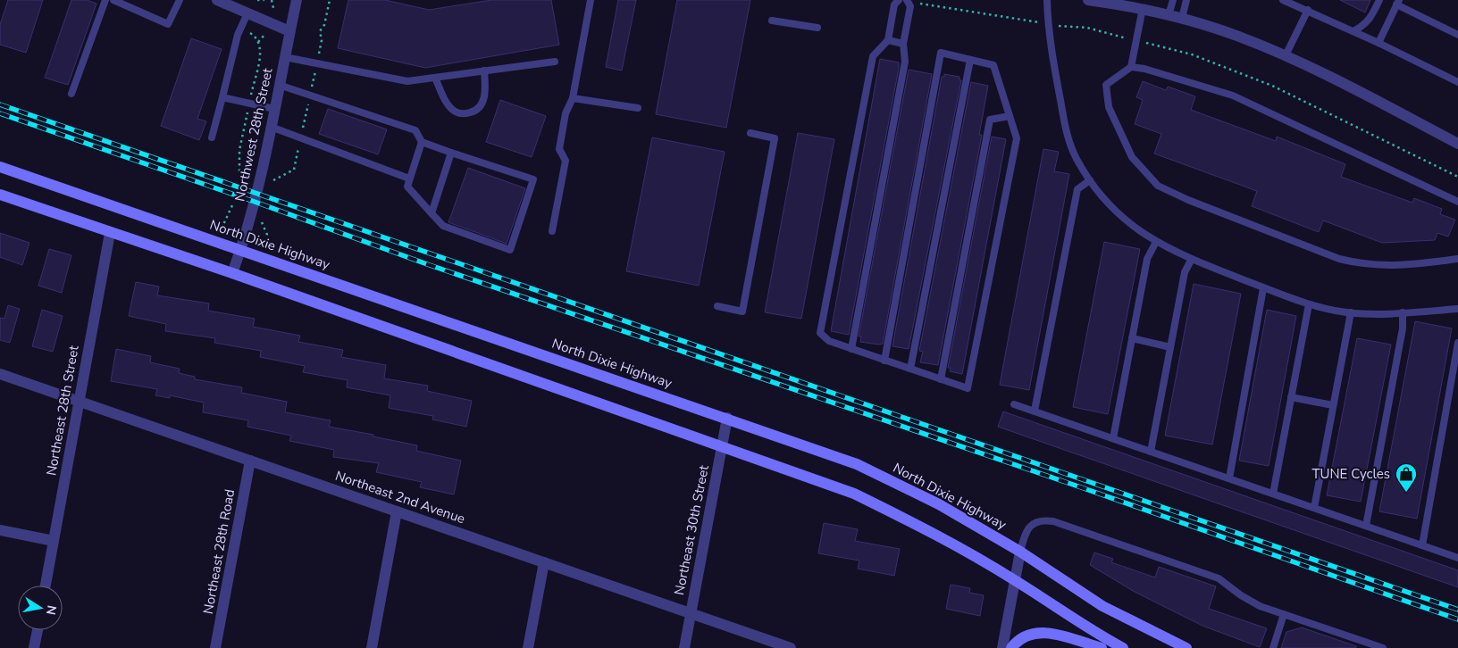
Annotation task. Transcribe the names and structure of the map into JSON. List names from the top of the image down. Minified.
{"streets":{"main road":["North Dixie Highway"],"street":["Northwest 28th Street","Northeast 28th Street","Northeast 2nd Avenue","Northeast 30th Street","Northeast 28th Road"]},"crossings":[["Northwest 28th Street","North Dixie Highway"],["North Dixie Highway","Northeast 30th Street"],["Northeast 28th Street","Northeast 2nd Avenue"],["Northeast 2nd Avenue","Northeast 30th Street"],["Northeast 2nd Avenue","Northeast 28th Road"]],"places":{"shop":["TUNE Cycles"]},"north":"right"}
